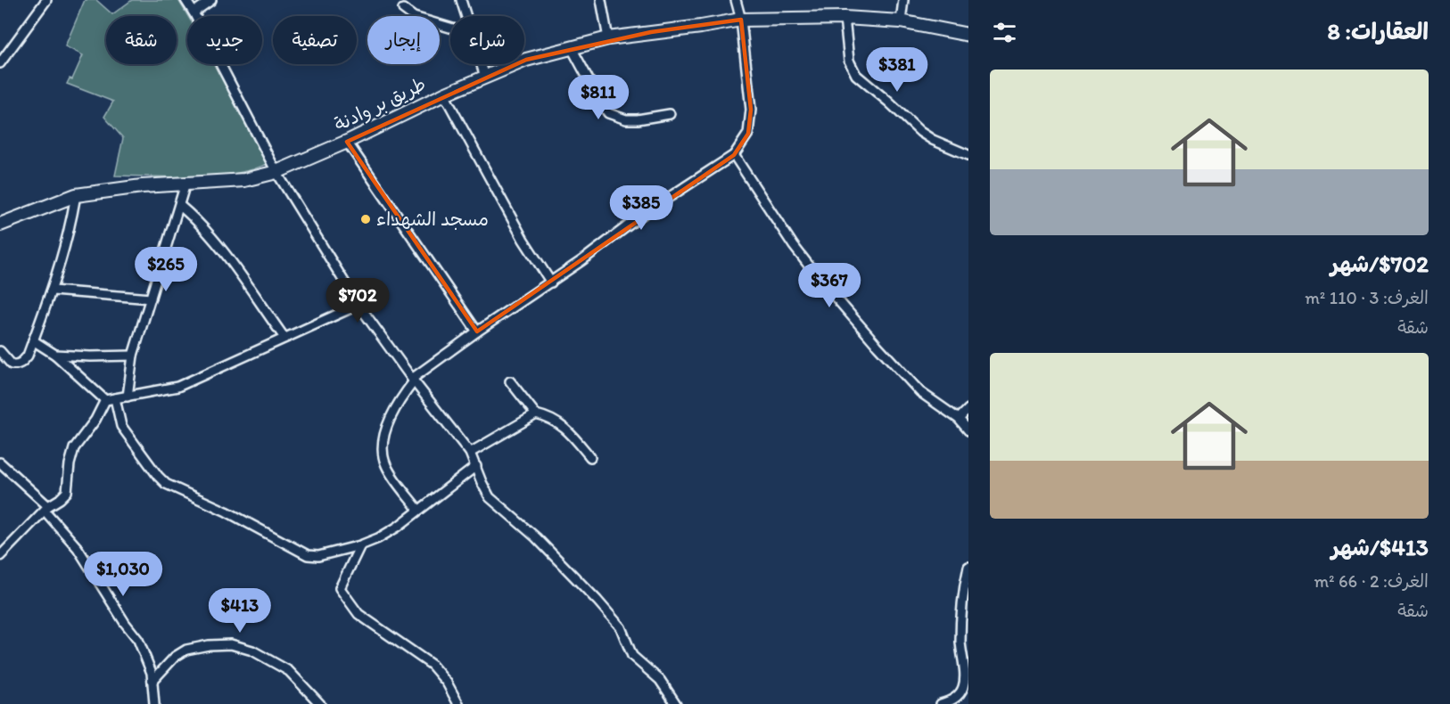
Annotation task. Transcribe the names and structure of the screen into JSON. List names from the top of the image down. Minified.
{"streets":{"street":["طريق بر وادنة"]},"places":["مسجد الشهداء"],"page":{"heading":"العقارات: 8","chip":["شراء","إيجار","تصفية","جديد","شقة"],"price":["$381","$811","$385","$265","$367","$702","$1,030","$413"],"list":[{"name":"$702/شهر","note":"الغرف: 3 · 110 m² · شقة"},{"name":"$413/شهر","note":"الغرف: 2 · 66 m² · شقة"}]}}
